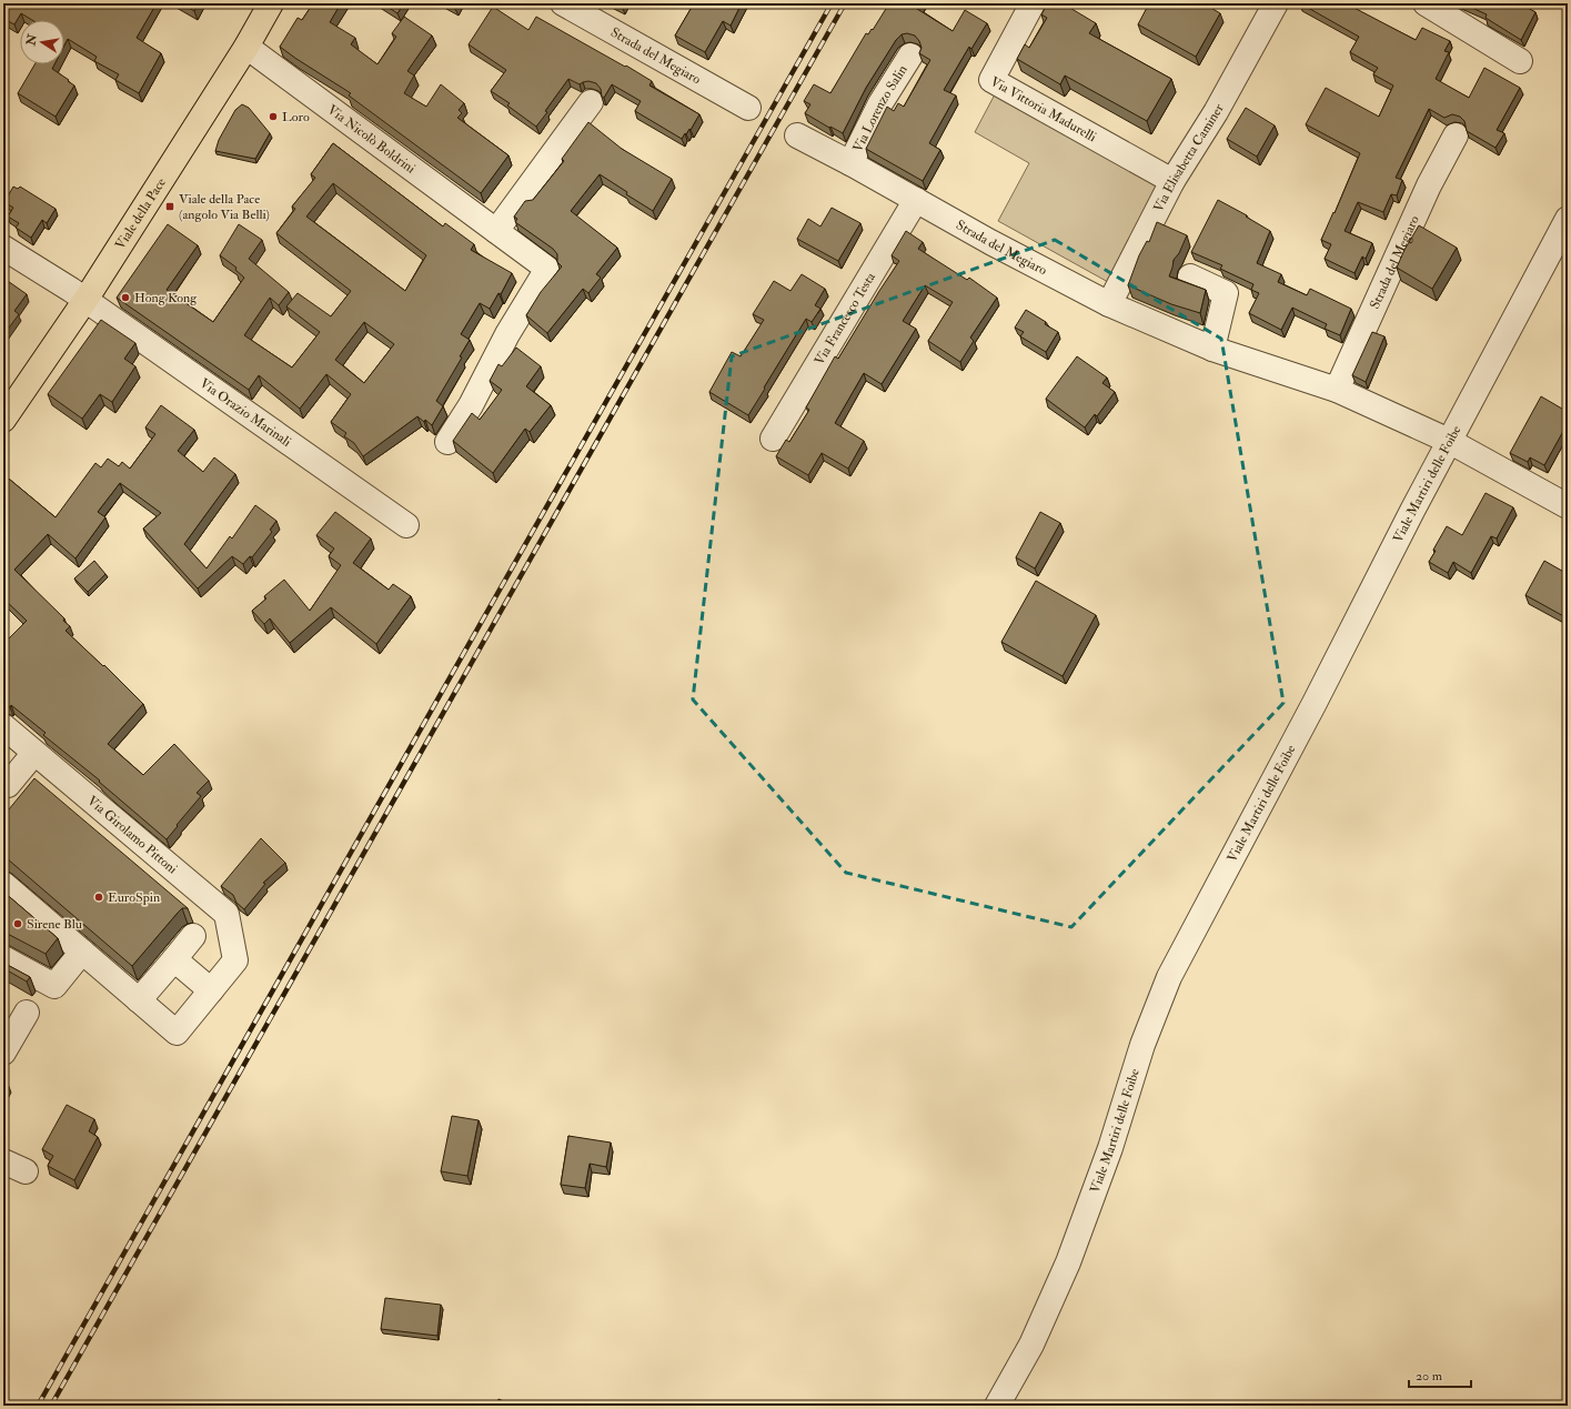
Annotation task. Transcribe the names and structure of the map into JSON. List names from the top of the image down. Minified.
{"streets":{"main road":["Viale della Pace"],"street":["Strada del Megiaro","Via Vittoria Madurelli","Via Lorenzo Salin","Via Nicolò Boldrini","Via Elisabetta Caminer","Via Francesco Testa","Via Orazio Marinali","Viale Martiri delle Foibe","Via Girolamo Pittoni"]},"crossings":[["Strada del Megiaro","Via Lorenzo Salin"],["Strada del Megiaro","Via Elisabetta Caminer"],["Strada del Megiaro","Via Francesco Testa"],["Strada del Megiaro","Viale Martiri delle Foibe"],["Via Vittoria Madurelli","Via Elisabetta Caminer"],["Via Nicolò Boldrini","Viale della Pace"],["Viale della Pace","Via Orazio Marinali"]],"places":{"other":["Loro","Hong Kong","EuroSpin","Sirene Blu"],"transit":["Viale della Pace (angolo Via Belli)"]},"scale_bar":"20 m","north":"left"}
